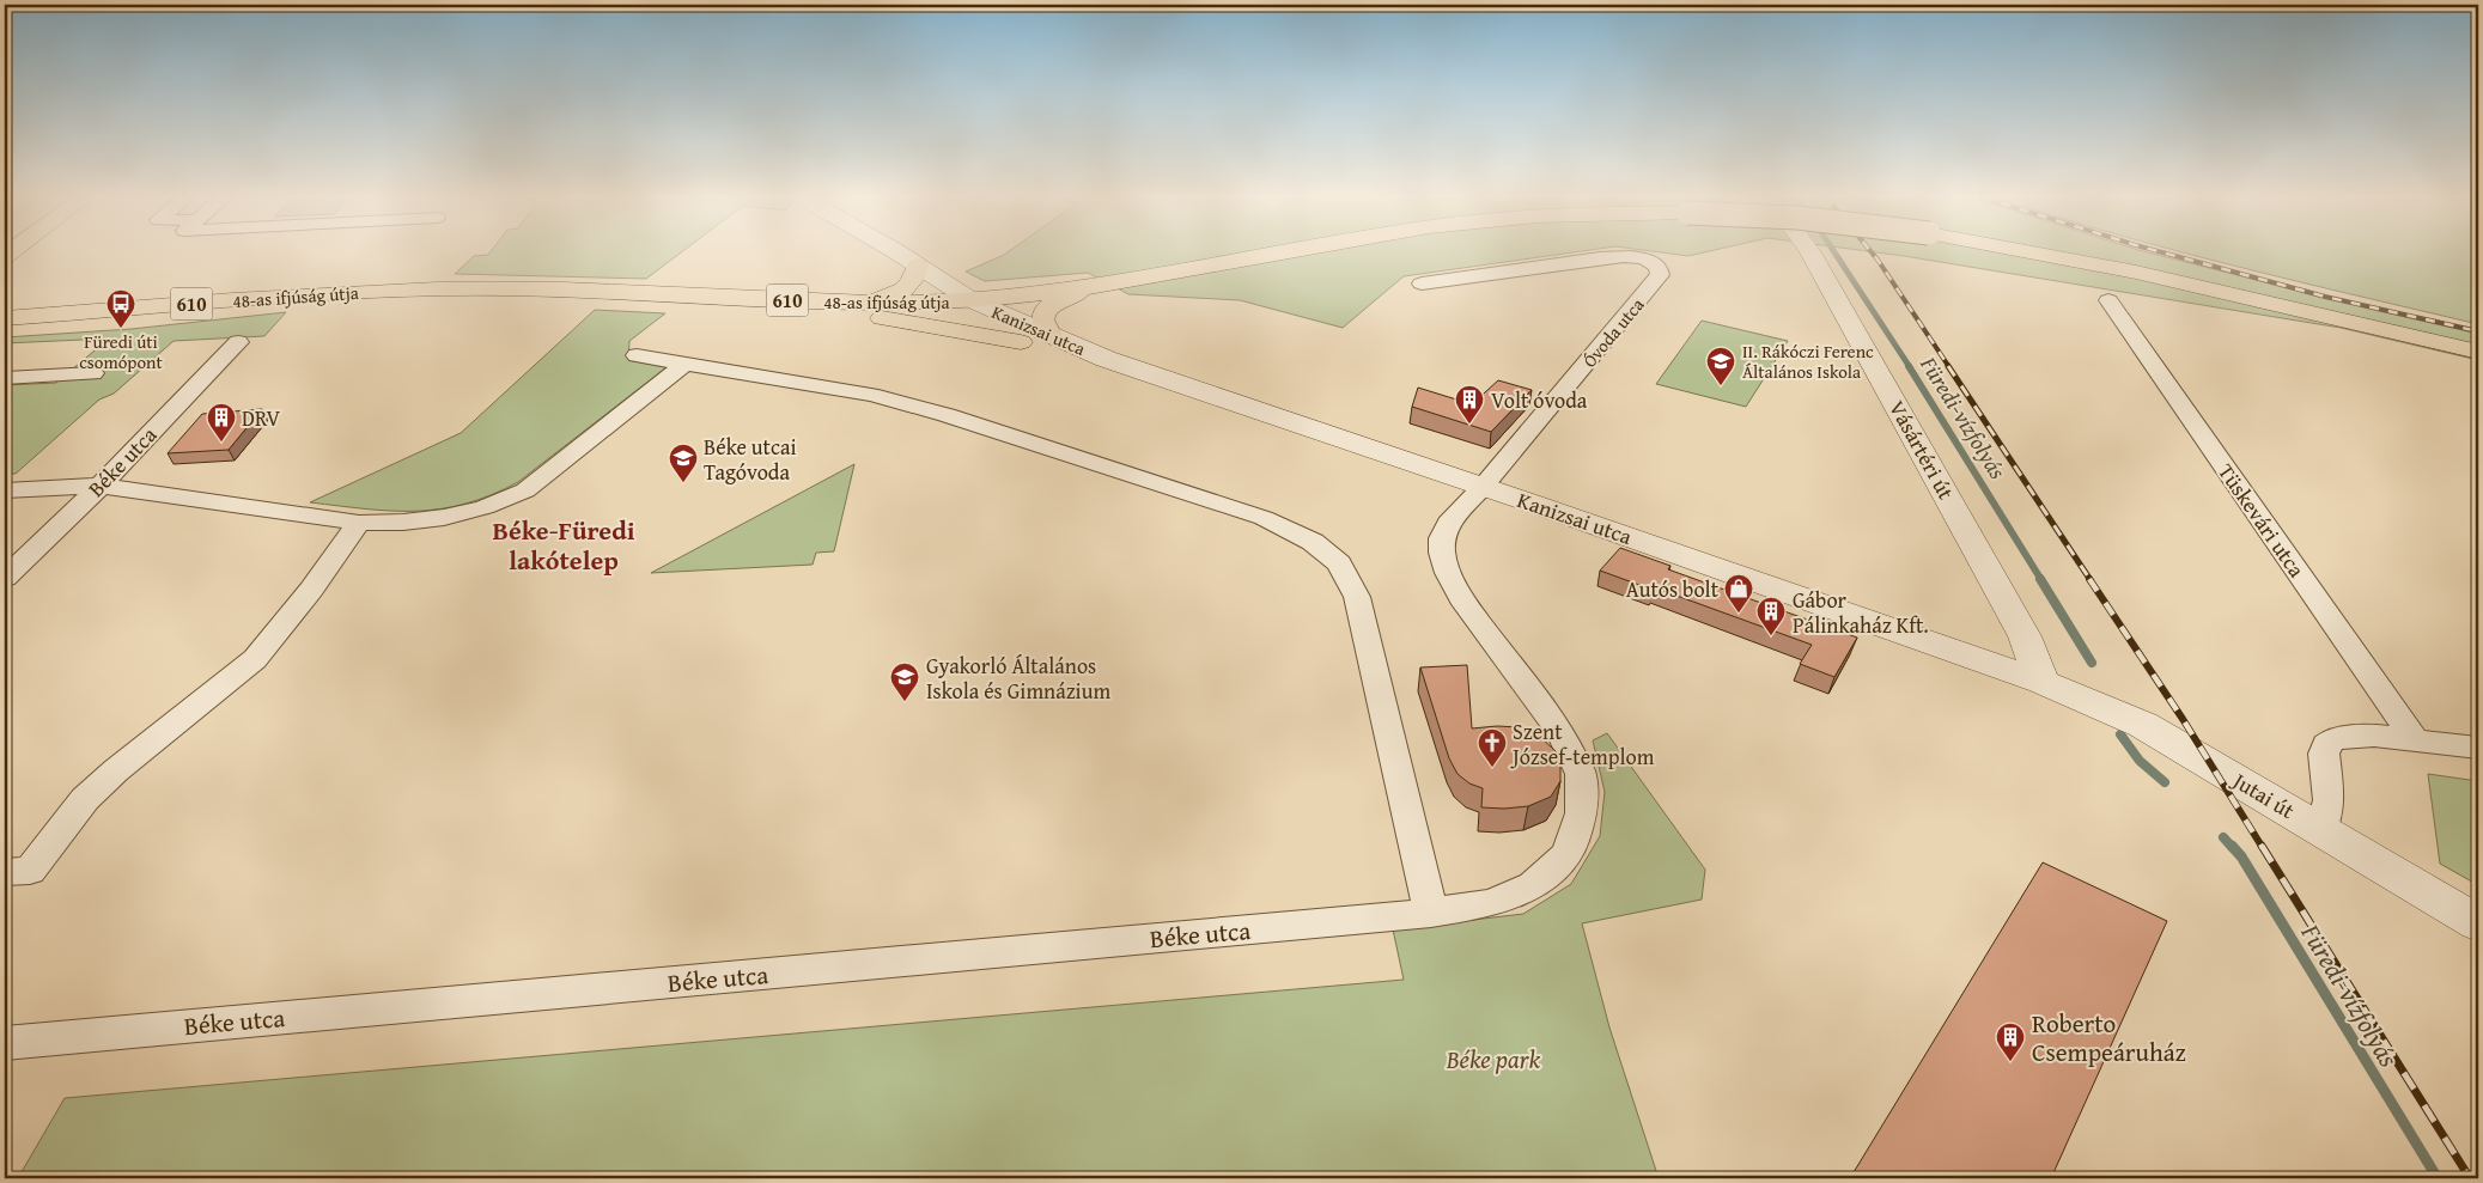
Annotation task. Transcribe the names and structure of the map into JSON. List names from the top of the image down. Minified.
{"streets":{"main road":["48-as ifjúság útja","610"],"street":["Kanizsai utca","Óvoda utca","Vásártéri út","Béke utca","Tüskevári utca","Jutai út"]},"crossings":[["48-as ifjúság útja","610"],["48-as ifjúság útja","Kanizsai utca"],["Kanizsai utca","Óvoda utca"],["Kanizsai utca","Vásártéri út"],["Kanizsai utca","Béke utca"],["Kanizsai utca","Jutai út"],["Óvoda utca","Béke utca"],["Vásártéri út","Jutai út"]],"districts":["Béke-Füredi lakótelep"],"water":["Füredi-vízfolyás"],"parks":["Béke park"],"places":{"bus stop":["Füredi úti csomópont"],"school or university":["II. Rákóczi Ferenc Általános Iskola","Béke utcai Tagóvoda","Gyakorló Általános Iskola és Gimnázium"],"building":["Volt óvoda","DRV","Gábor Pálinkaház Kft.","Roberto Csempeáruház"],"shop":["Autós bolt"],"church":["Szent József-templom"]}}
